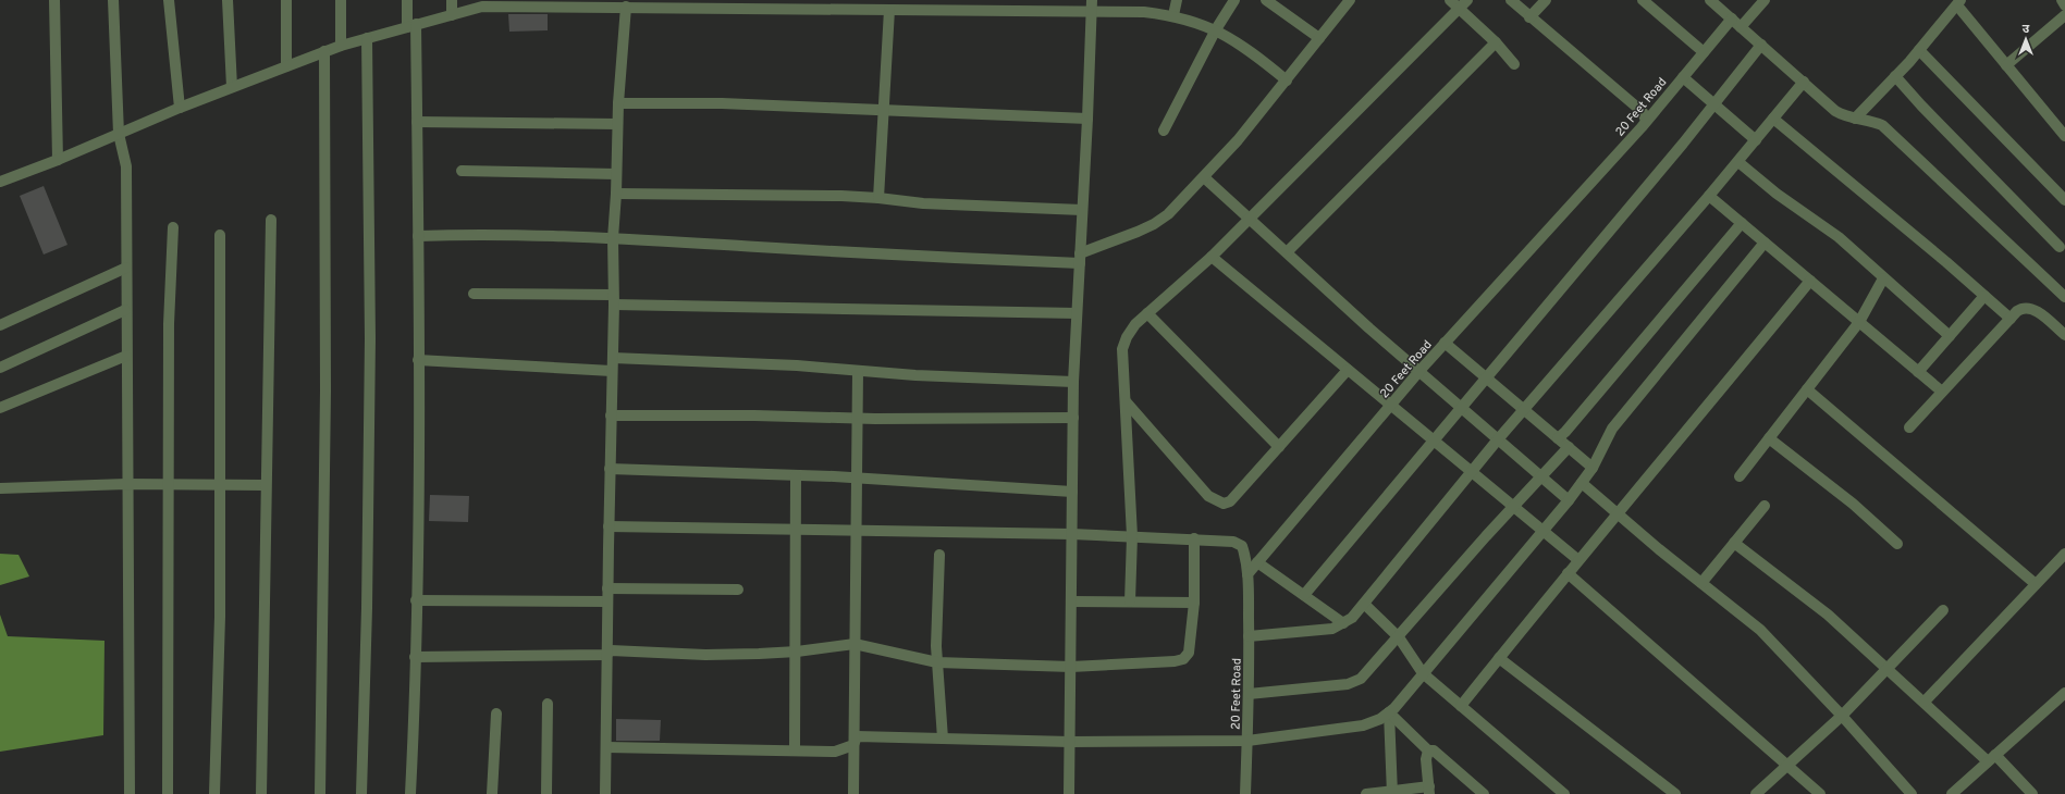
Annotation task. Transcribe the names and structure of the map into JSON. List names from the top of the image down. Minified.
{"streets":{"street":["20 Feet Road"]},"north":"top"}
